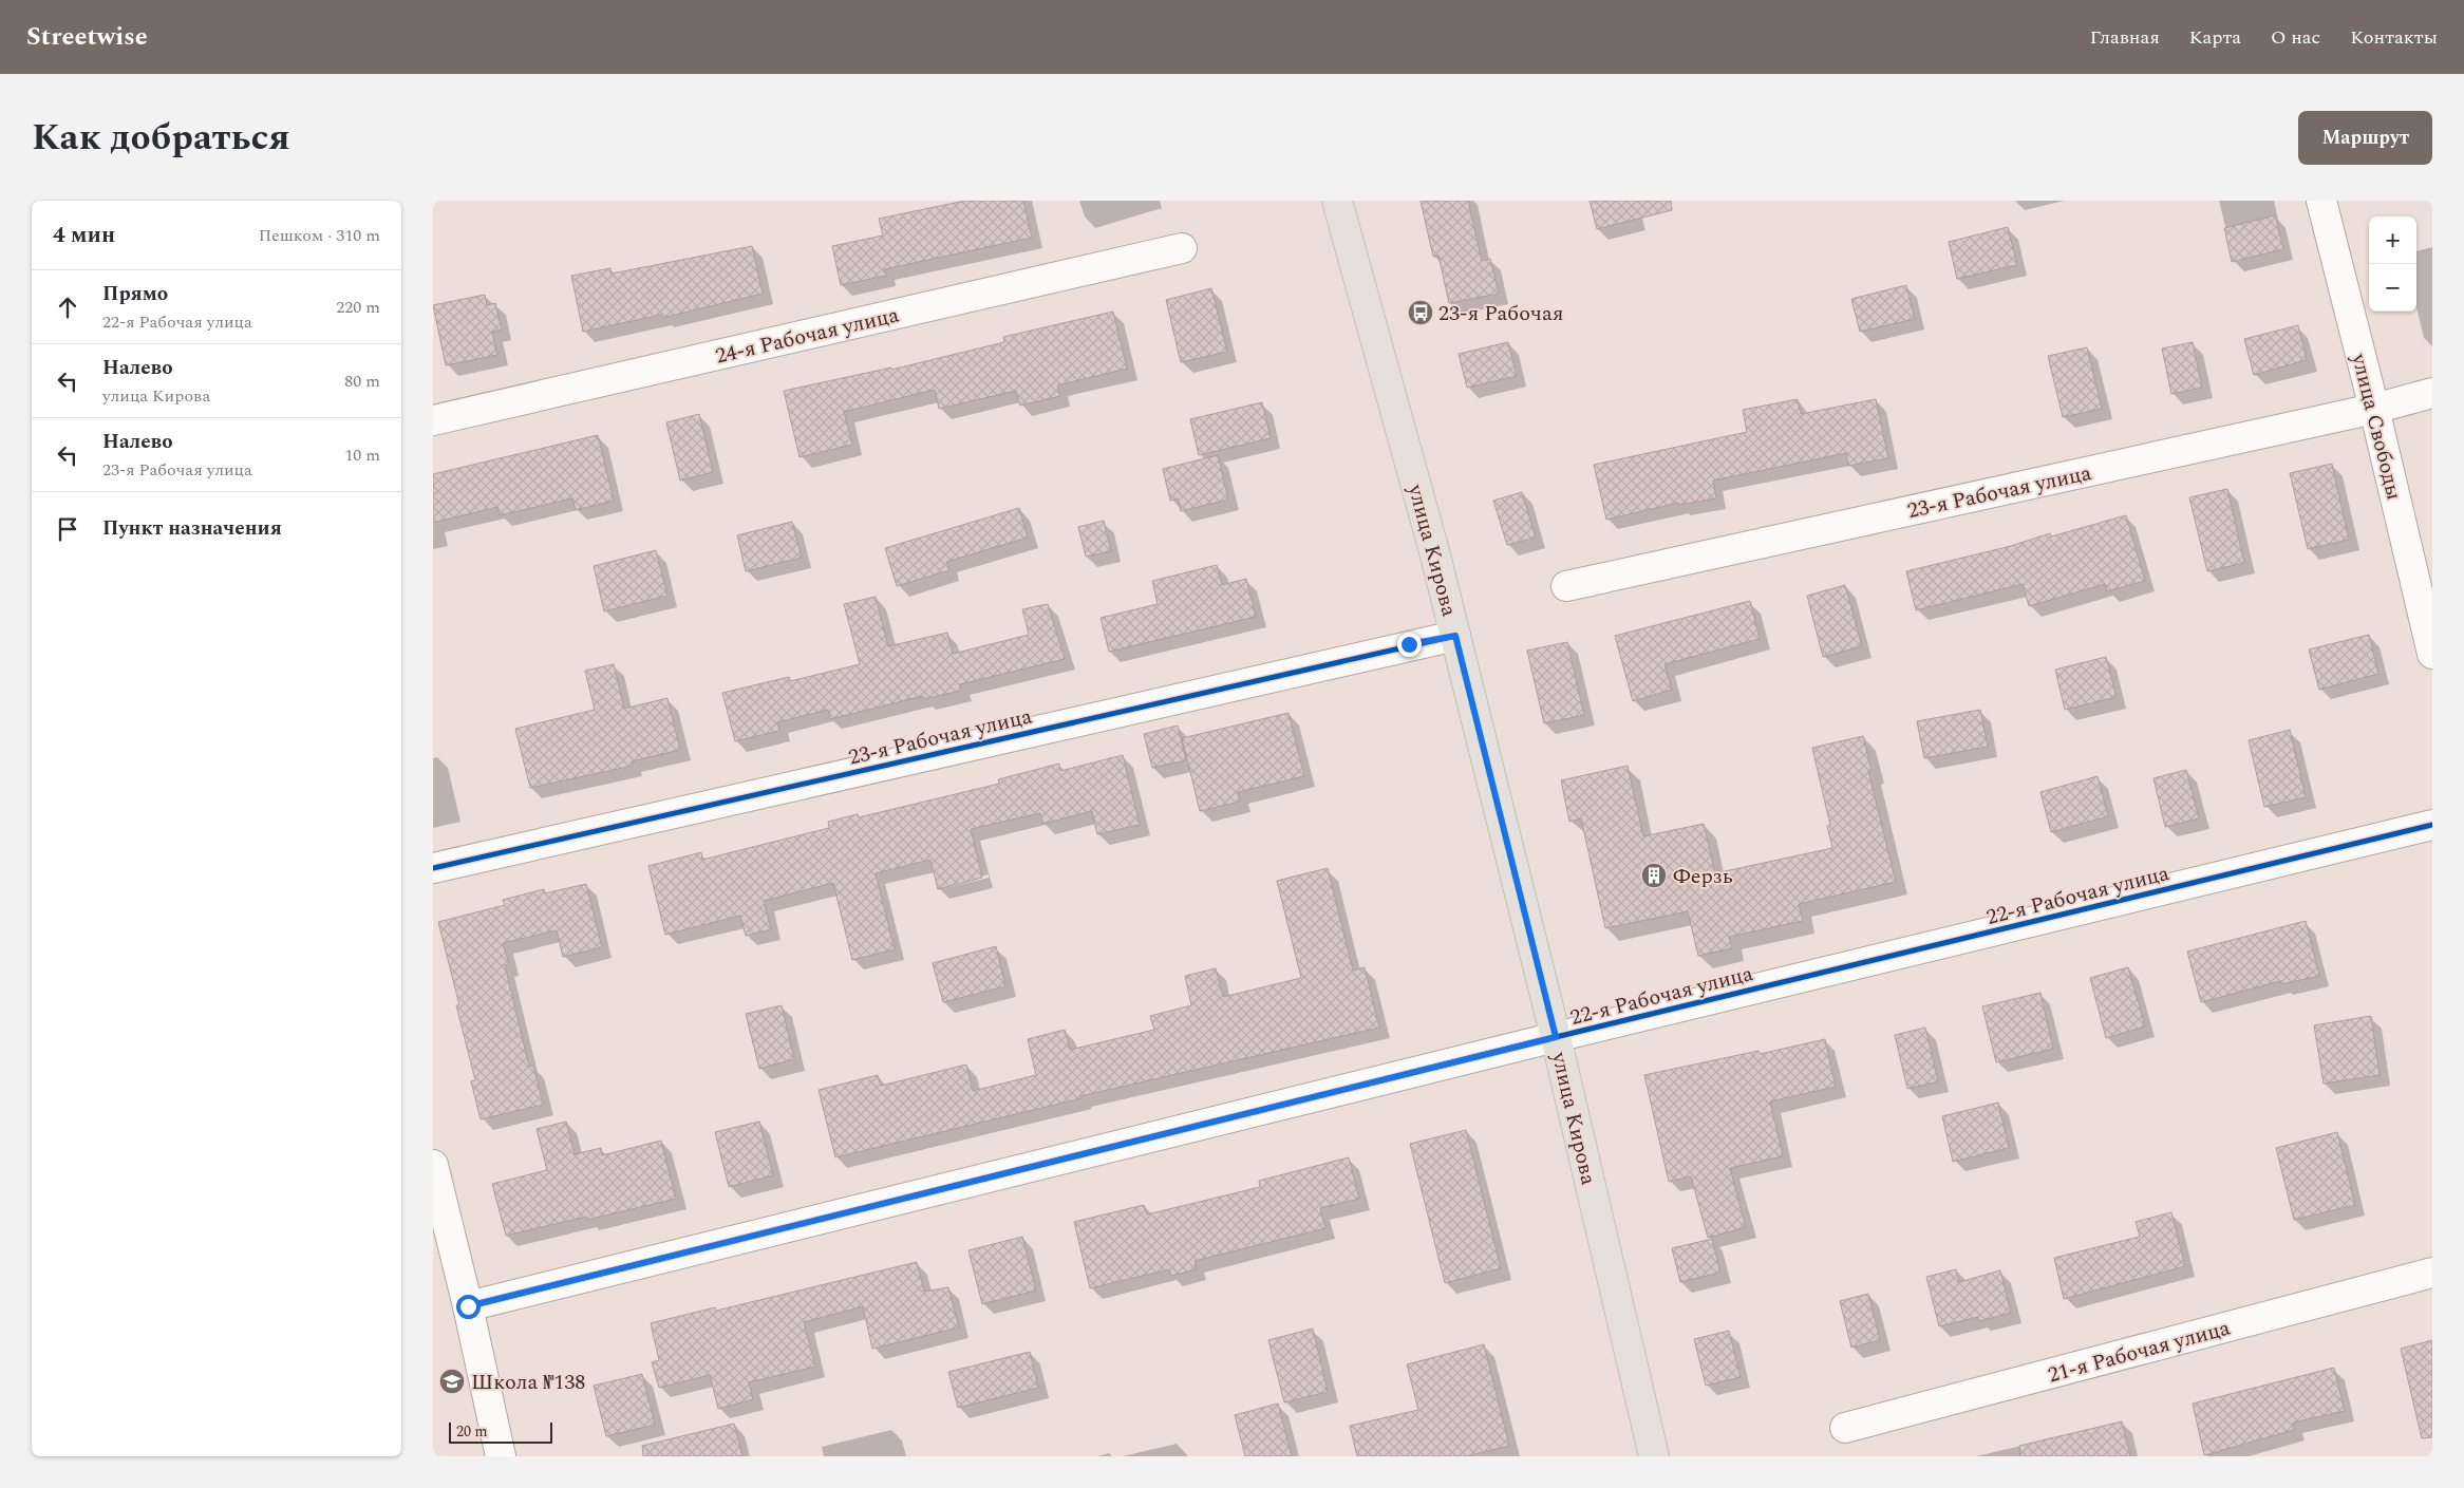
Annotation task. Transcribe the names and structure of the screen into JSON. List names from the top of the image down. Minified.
{"streets":{"main road":["улица Кирова"],"street":["24-я Рабочая улица","улица Свободы","23-я Рабочая улица","22-я Рабочая улица","21-я Рабочая улица"]},"crossings":[["улица Свободы","23-я Рабочая улица"],["23-я Рабочая улица","улица Кирова"],["улица Кирова","22-я Рабочая улица"]],"places":{"bus stop":["23-я Рабочая"],"building":["Ферзь"],"school or university":["Школа №138"]},"scale_bar":"20 m","page":{"header":"Streetwise","nav":["Главная","Карта","О нас","Контакты"],"title":"Как добраться","buttons":"Маршрут","heading":["4 мин","Пешком · 310 m"],"map_buttons":["+","−"],"list":[["Прямо","22-я Рабочая улица","220 m"],["Налево","улица Кирова","80 m"],["Налево","23-я Рабочая улица","10 m"],"Пункт назначения"],"scale":"20 m"}}
